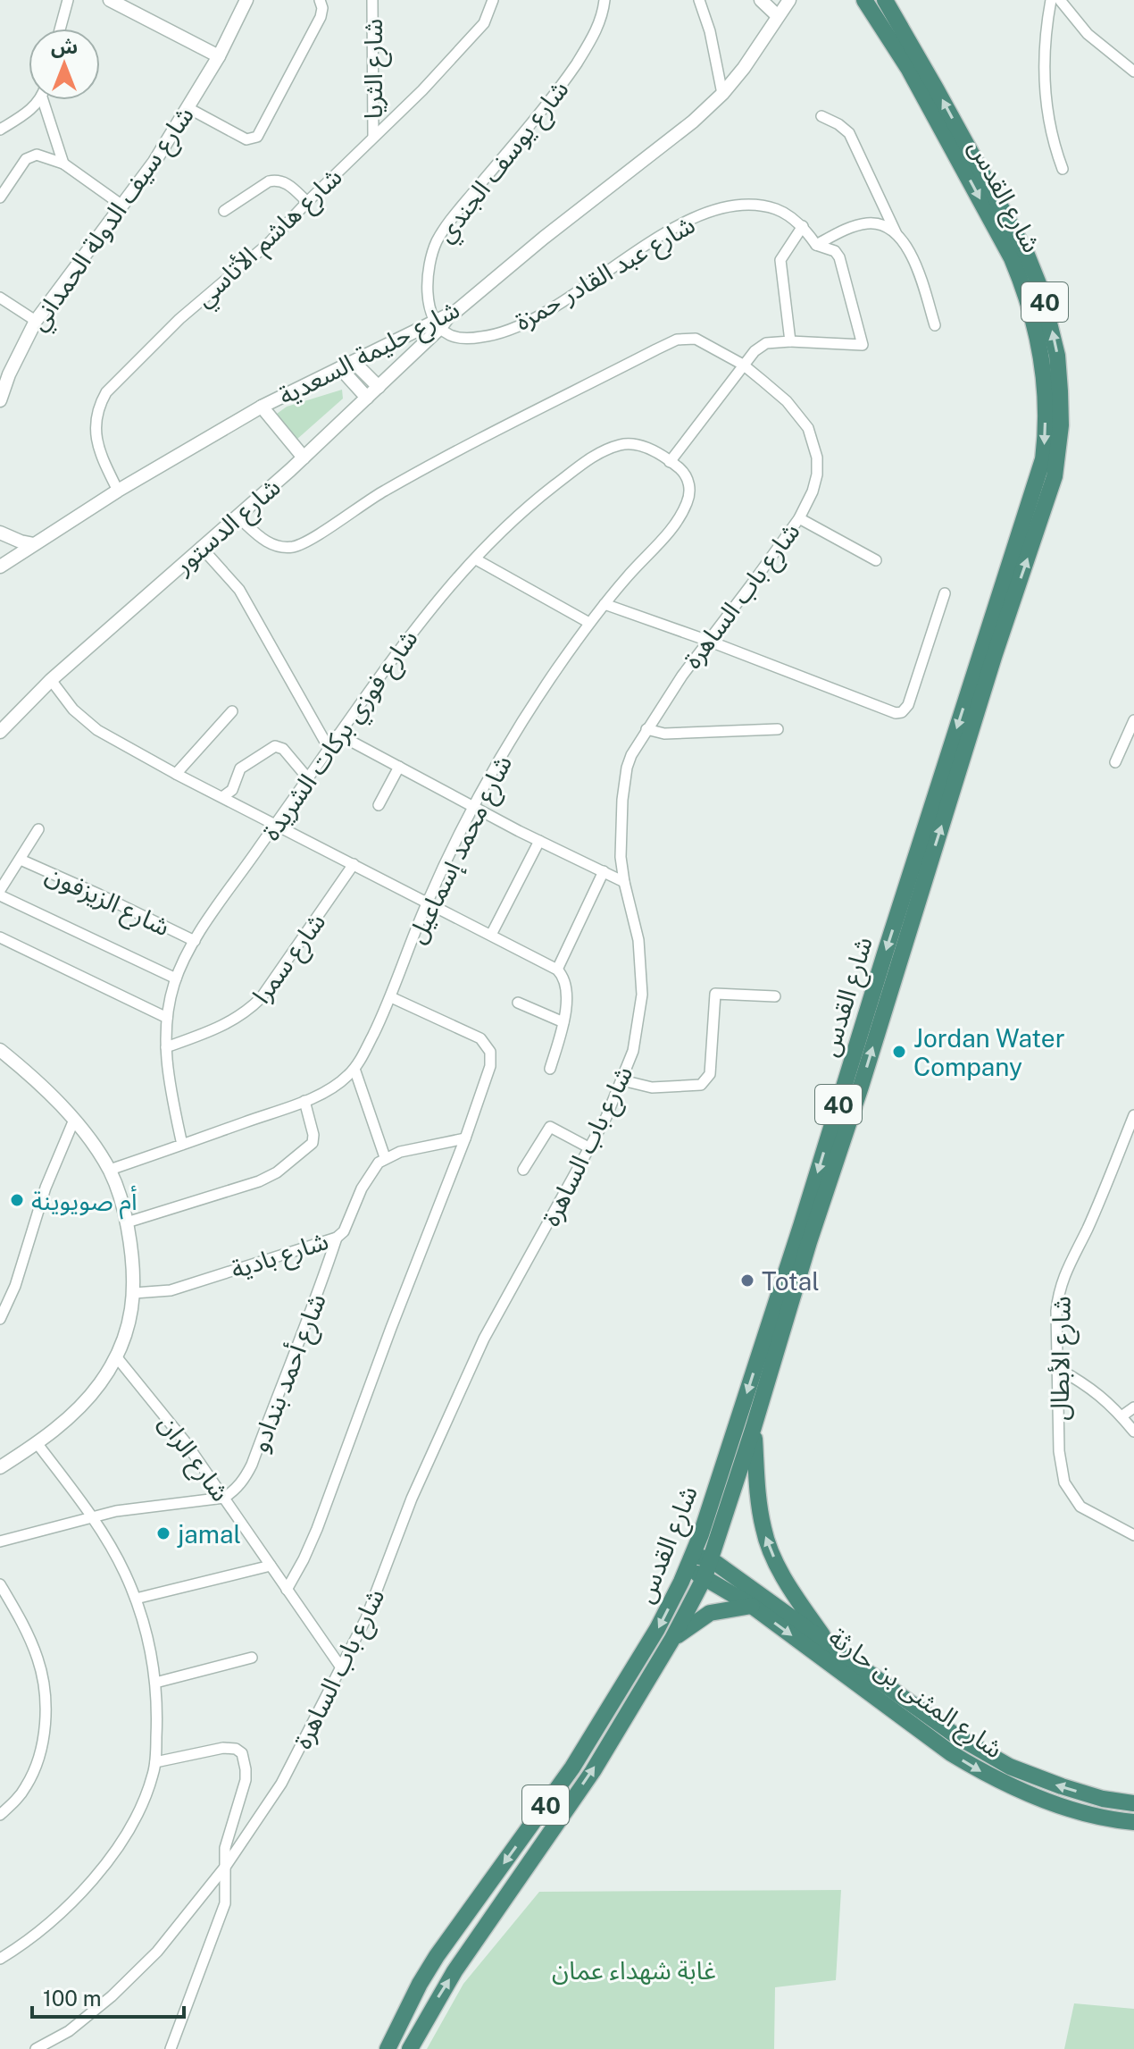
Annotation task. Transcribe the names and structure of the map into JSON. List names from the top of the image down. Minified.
{"streets":{"highway":["شارع القدس","40","شارع المثنى بن حارثة"],"street":["شارع الثريا","شارع يوسف الجندي","شارع سيف الدولة الحمداني","شارع هاشم الأتاسي","شارع عبد القادر حمزة","شارع حليمة السعدية","شارع الدستور","شارع باب الساهرة","شارع فوزي بركات الشريدة","شارع محمد إسماعيل","شارع الزيزفون","شارع سمرا","شارع بادية","شارع الأبطال","شارع أحمد بندادو","شارع الران"]},"crossings":[["شارع الثريا","شارع هاشم الأتاسي"],["شارع يوسف الجندي","شارع عبد القادر حمزة"],["شارع يوسف الجندي","شارع حليمة السعدية"],["شارع يوسف الجندي","شارع الدستور"],["شارع القدس","شارع المثنى بن حارثة"],["شارع هاشم الأتاسي","شارع حليمة السعدية"],["شارع عبد القادر حمزة","شارع حليمة السعدية"],["شارع عبد القادر حمزة","شارع الدستور"],["شارع حليمة السعدية","شارع الدستور"],["شارع الدستور","شارع باب الساهرة"],["شارع باب الساهرة","شارع الران"],["شارع فوزي بركات الشريدة","شارع محمد إسماعيل"],["شارع فوزي بركات الشريدة","شارع الزيزفون"],["شارع فوزي بركات الشريدة","شارع سمرا"],["شارع بادية","شارع أحمد بندادو"],["شارع أحمد بندادو","شارع الران"]],"parks":["غابة شهداء عمان"],"places":["Jordan Water Company","أم صويوينة","Total","jamal"],"scale_bar":"100 m","north":"top"}
